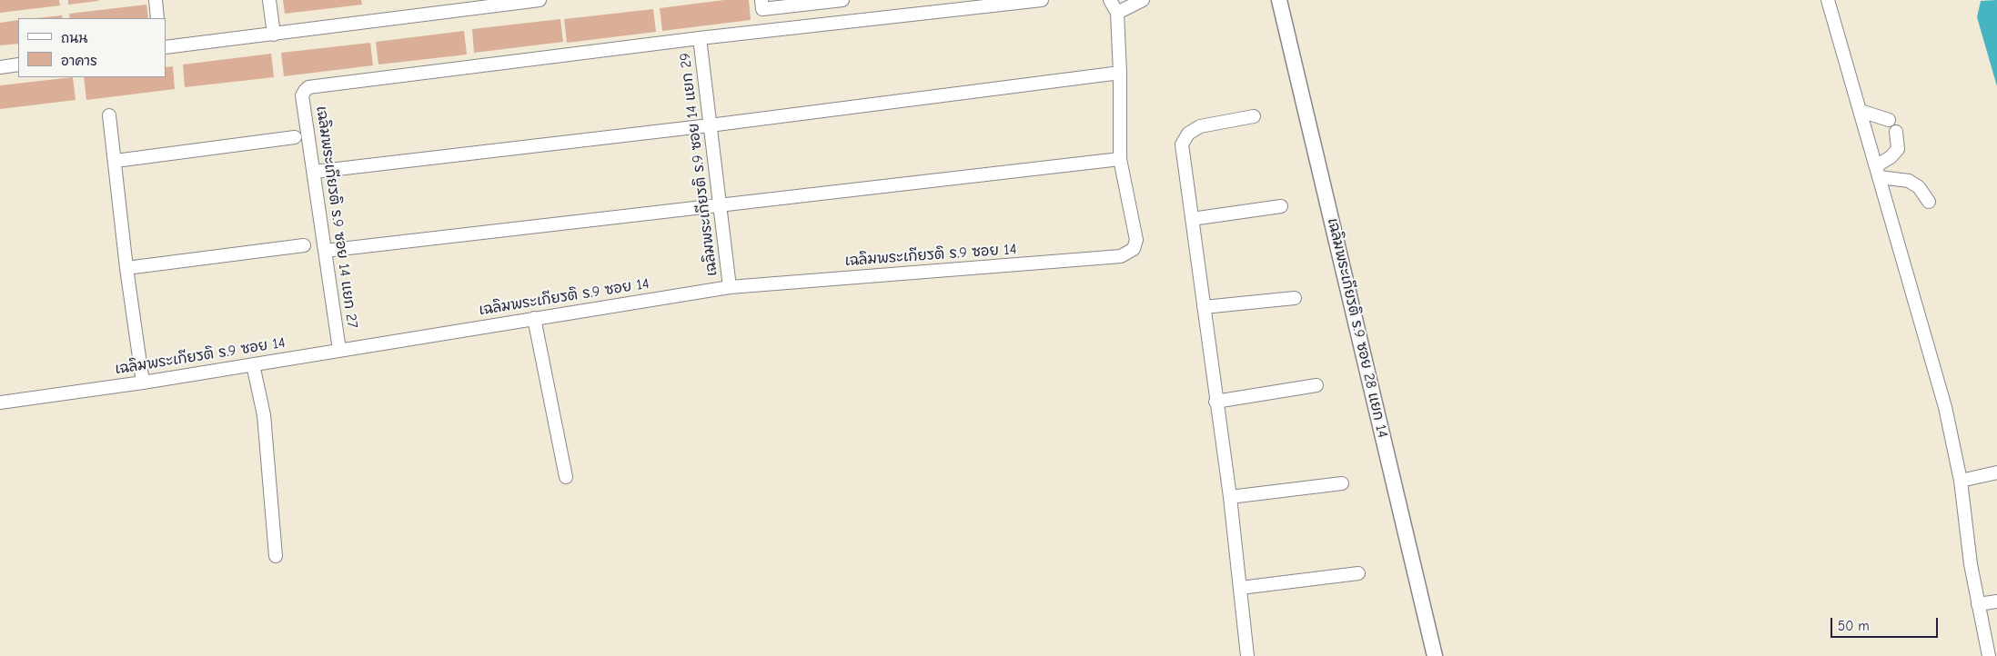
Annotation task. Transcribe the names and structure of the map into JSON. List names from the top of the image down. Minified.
{"streets":{"street":["เฉลิมพระเกียรติ ร.9 ซอย 14 แยก 29","เฉลิมพระเกียรติ ร.9 ซอย 14 แยก 27","เฉลิมพระเกียรติ ร.9 ซอย 14","เฉลิมพระเกียรติ ร.9 ซอย 28 แยก 14"]},"crossings":[["เฉลิมพระเกียรติ ร.9 ซอย 14 แยก 29","เฉลิมพระเกียรติ ร.9 ซอย 14 แยก 27"],["เฉลิมพระเกียรติ ร.9 ซอย 14 แยก 29","เฉลิมพระเกียรติ ร.9 ซอย 14"],["เฉลิมพระเกียรติ ร.9 ซอย 14 แยก 27","เฉลิมพระเกียรติ ร.9 ซอย 14"]],"legend":["ถนน","อาคาร"],"scale_bar":"50 m"}
